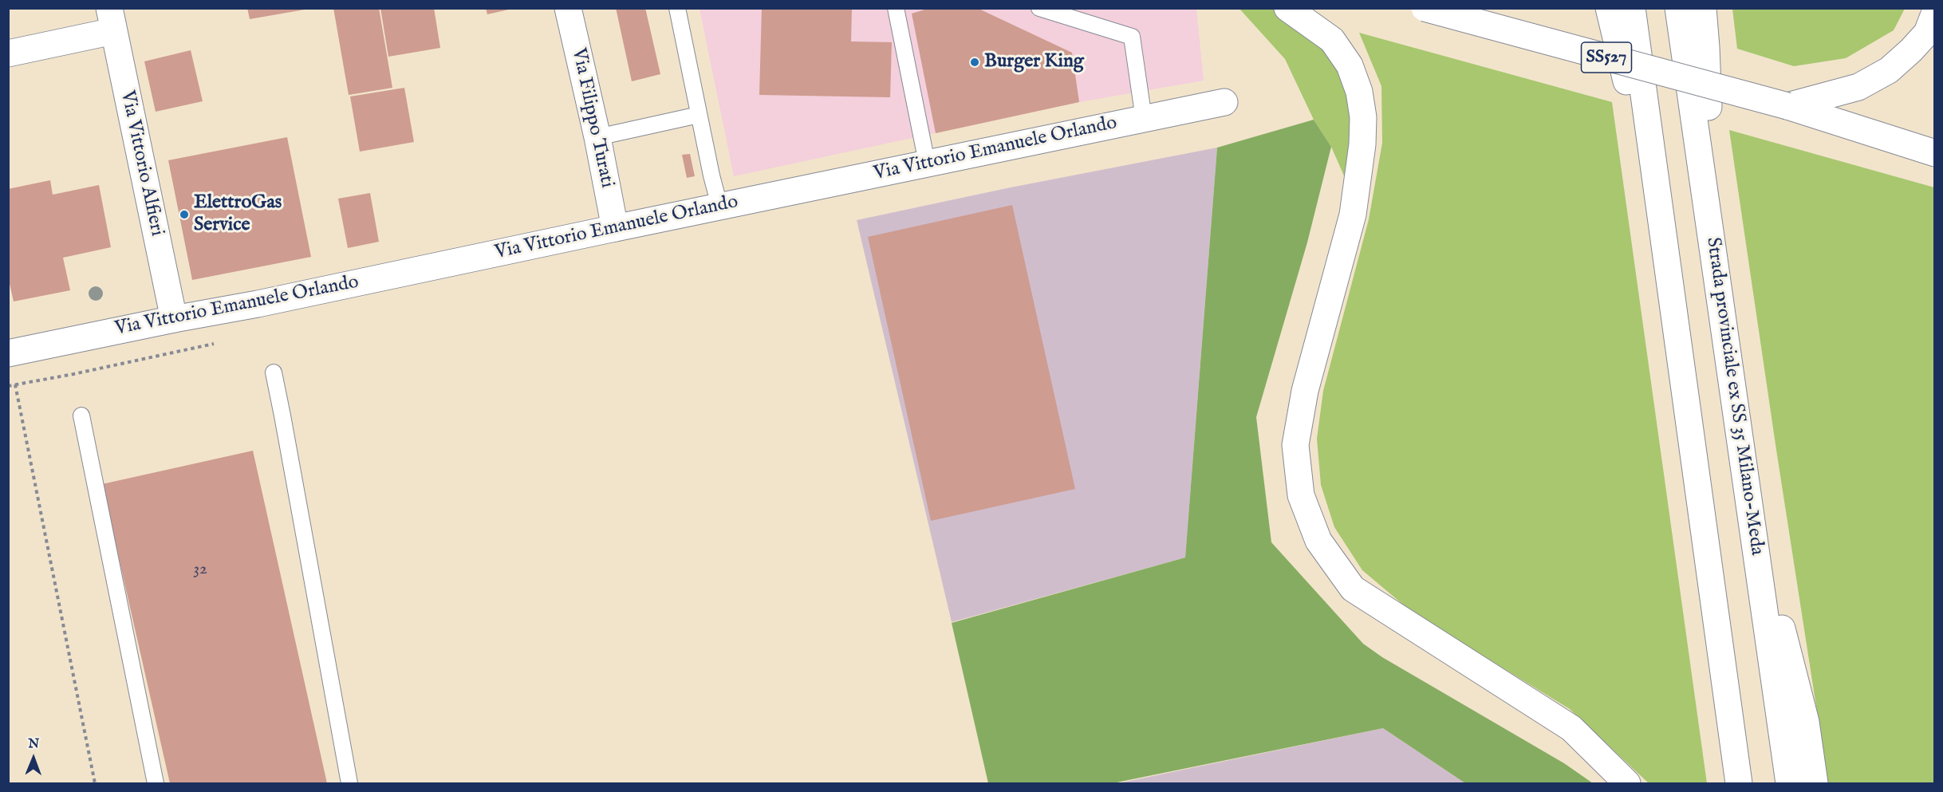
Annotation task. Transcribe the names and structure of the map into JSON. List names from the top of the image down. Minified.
{"streets":{"main road":["SS527","Via Filippo Turati","Via Vittorio Emanuele Orlando","Via Vittorio Alfieri","Strada provinciale ex SS 35 Milano-Meda"]},"crossings":[["Via Filippo Turati","Via Vittorio Emanuele Orlando"],["Via Vittorio Emanuele Orlando","Via Vittorio Alfieri"]],"places":["Burger King","ElettroGas Service"],"house_numbers":["32"],"north":"top"}
